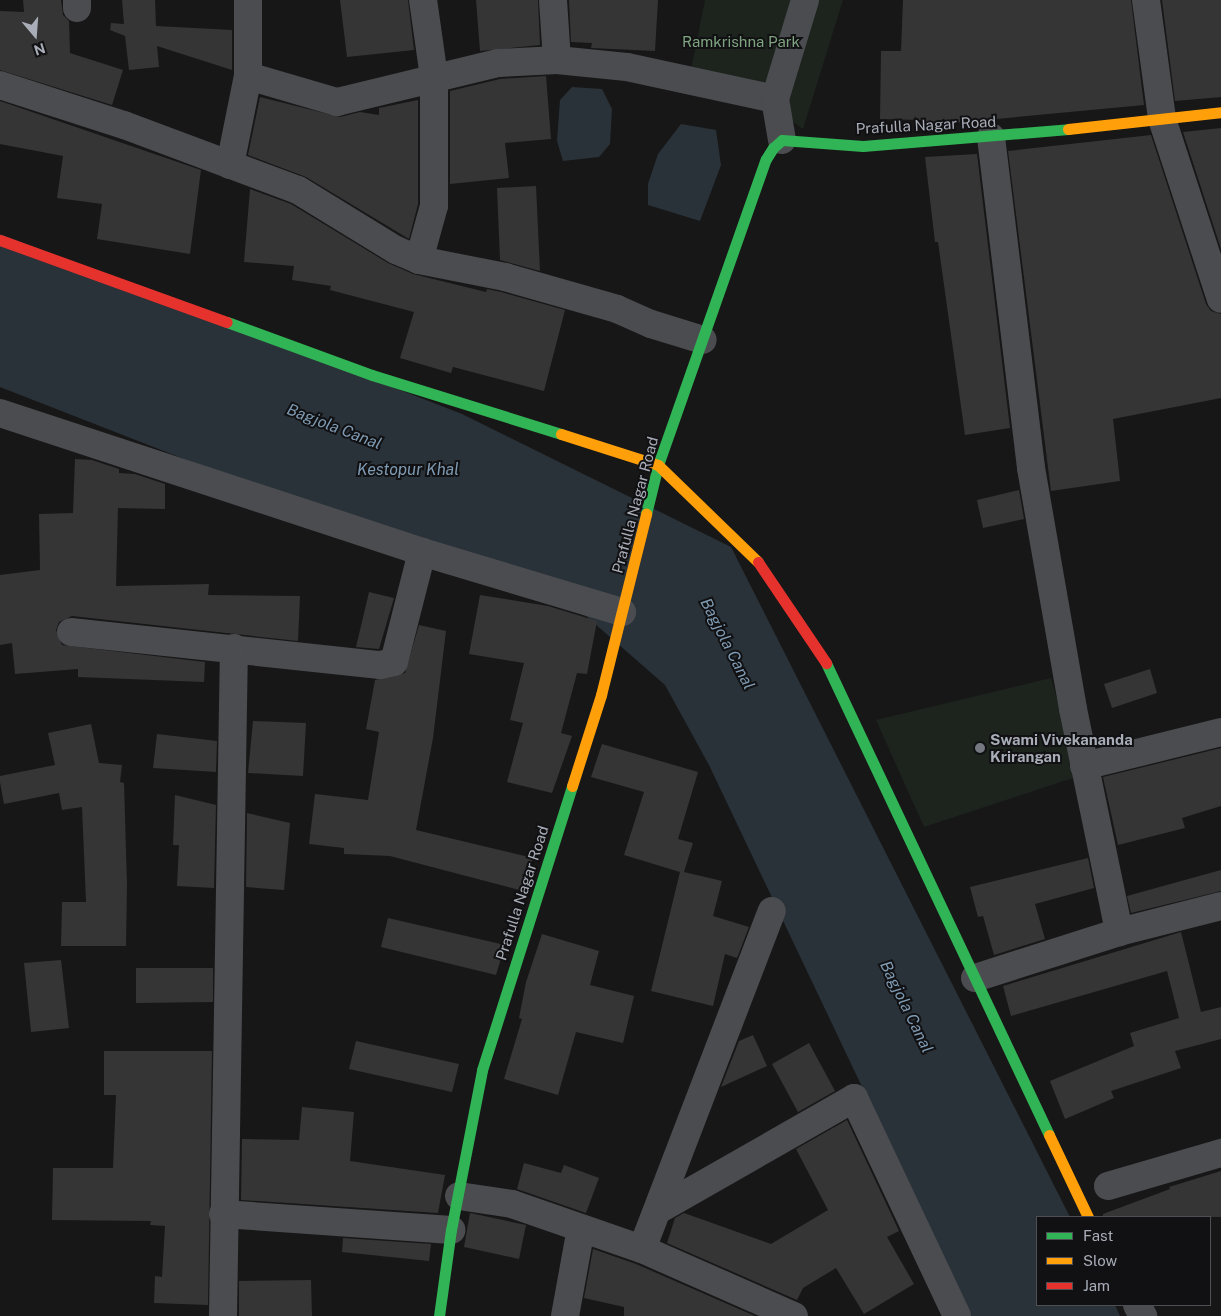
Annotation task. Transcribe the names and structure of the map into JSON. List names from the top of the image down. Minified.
{"streets":{"street":["Prafulla Nagar Road"]},"water":["Bagjola Canal","Kestopur Khal"],"parks":["Ramkrishna Park"],"places":["Swami Vivekananda Krirangan"],"legend":["Fast","Slow","Jam"],"north":"bottom"}
